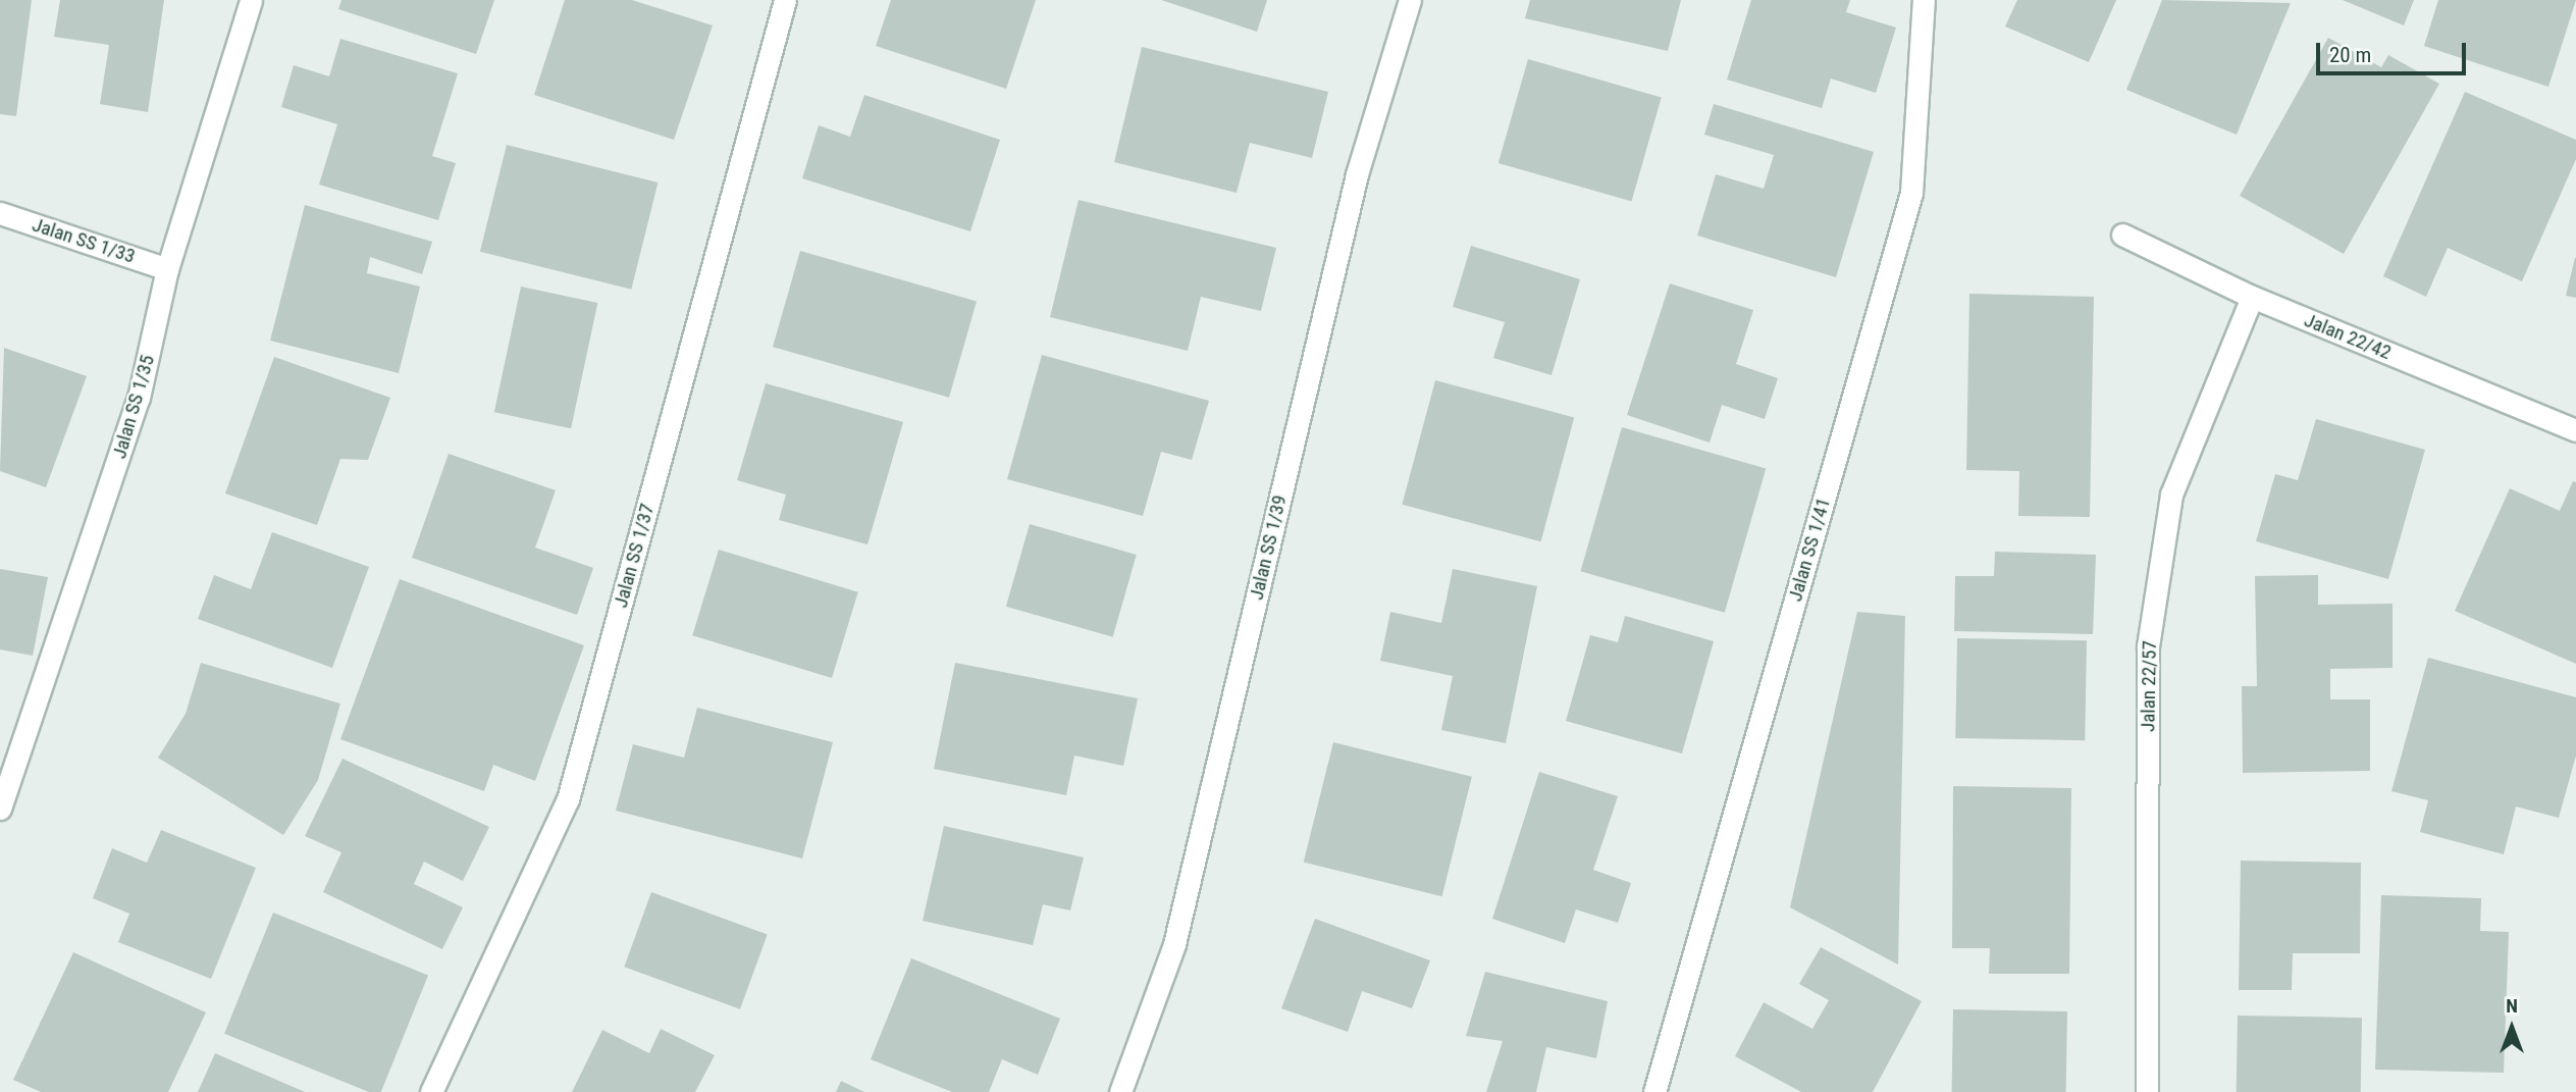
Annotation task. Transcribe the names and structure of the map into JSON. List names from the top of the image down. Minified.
{"streets":{"street":["Jalan SS 1/33","Jalan 22/42","Jalan SS 1/35","Jalan SS 1/39","Jalan SS 1/41","Jalan SS 1/37","Jalan 22/57"]},"crossings":[["Jalan SS 1/33","Jalan SS 1/35"],["Jalan 22/42","Jalan 22/57"]],"scale_bar":"20 m","north":"top"}
